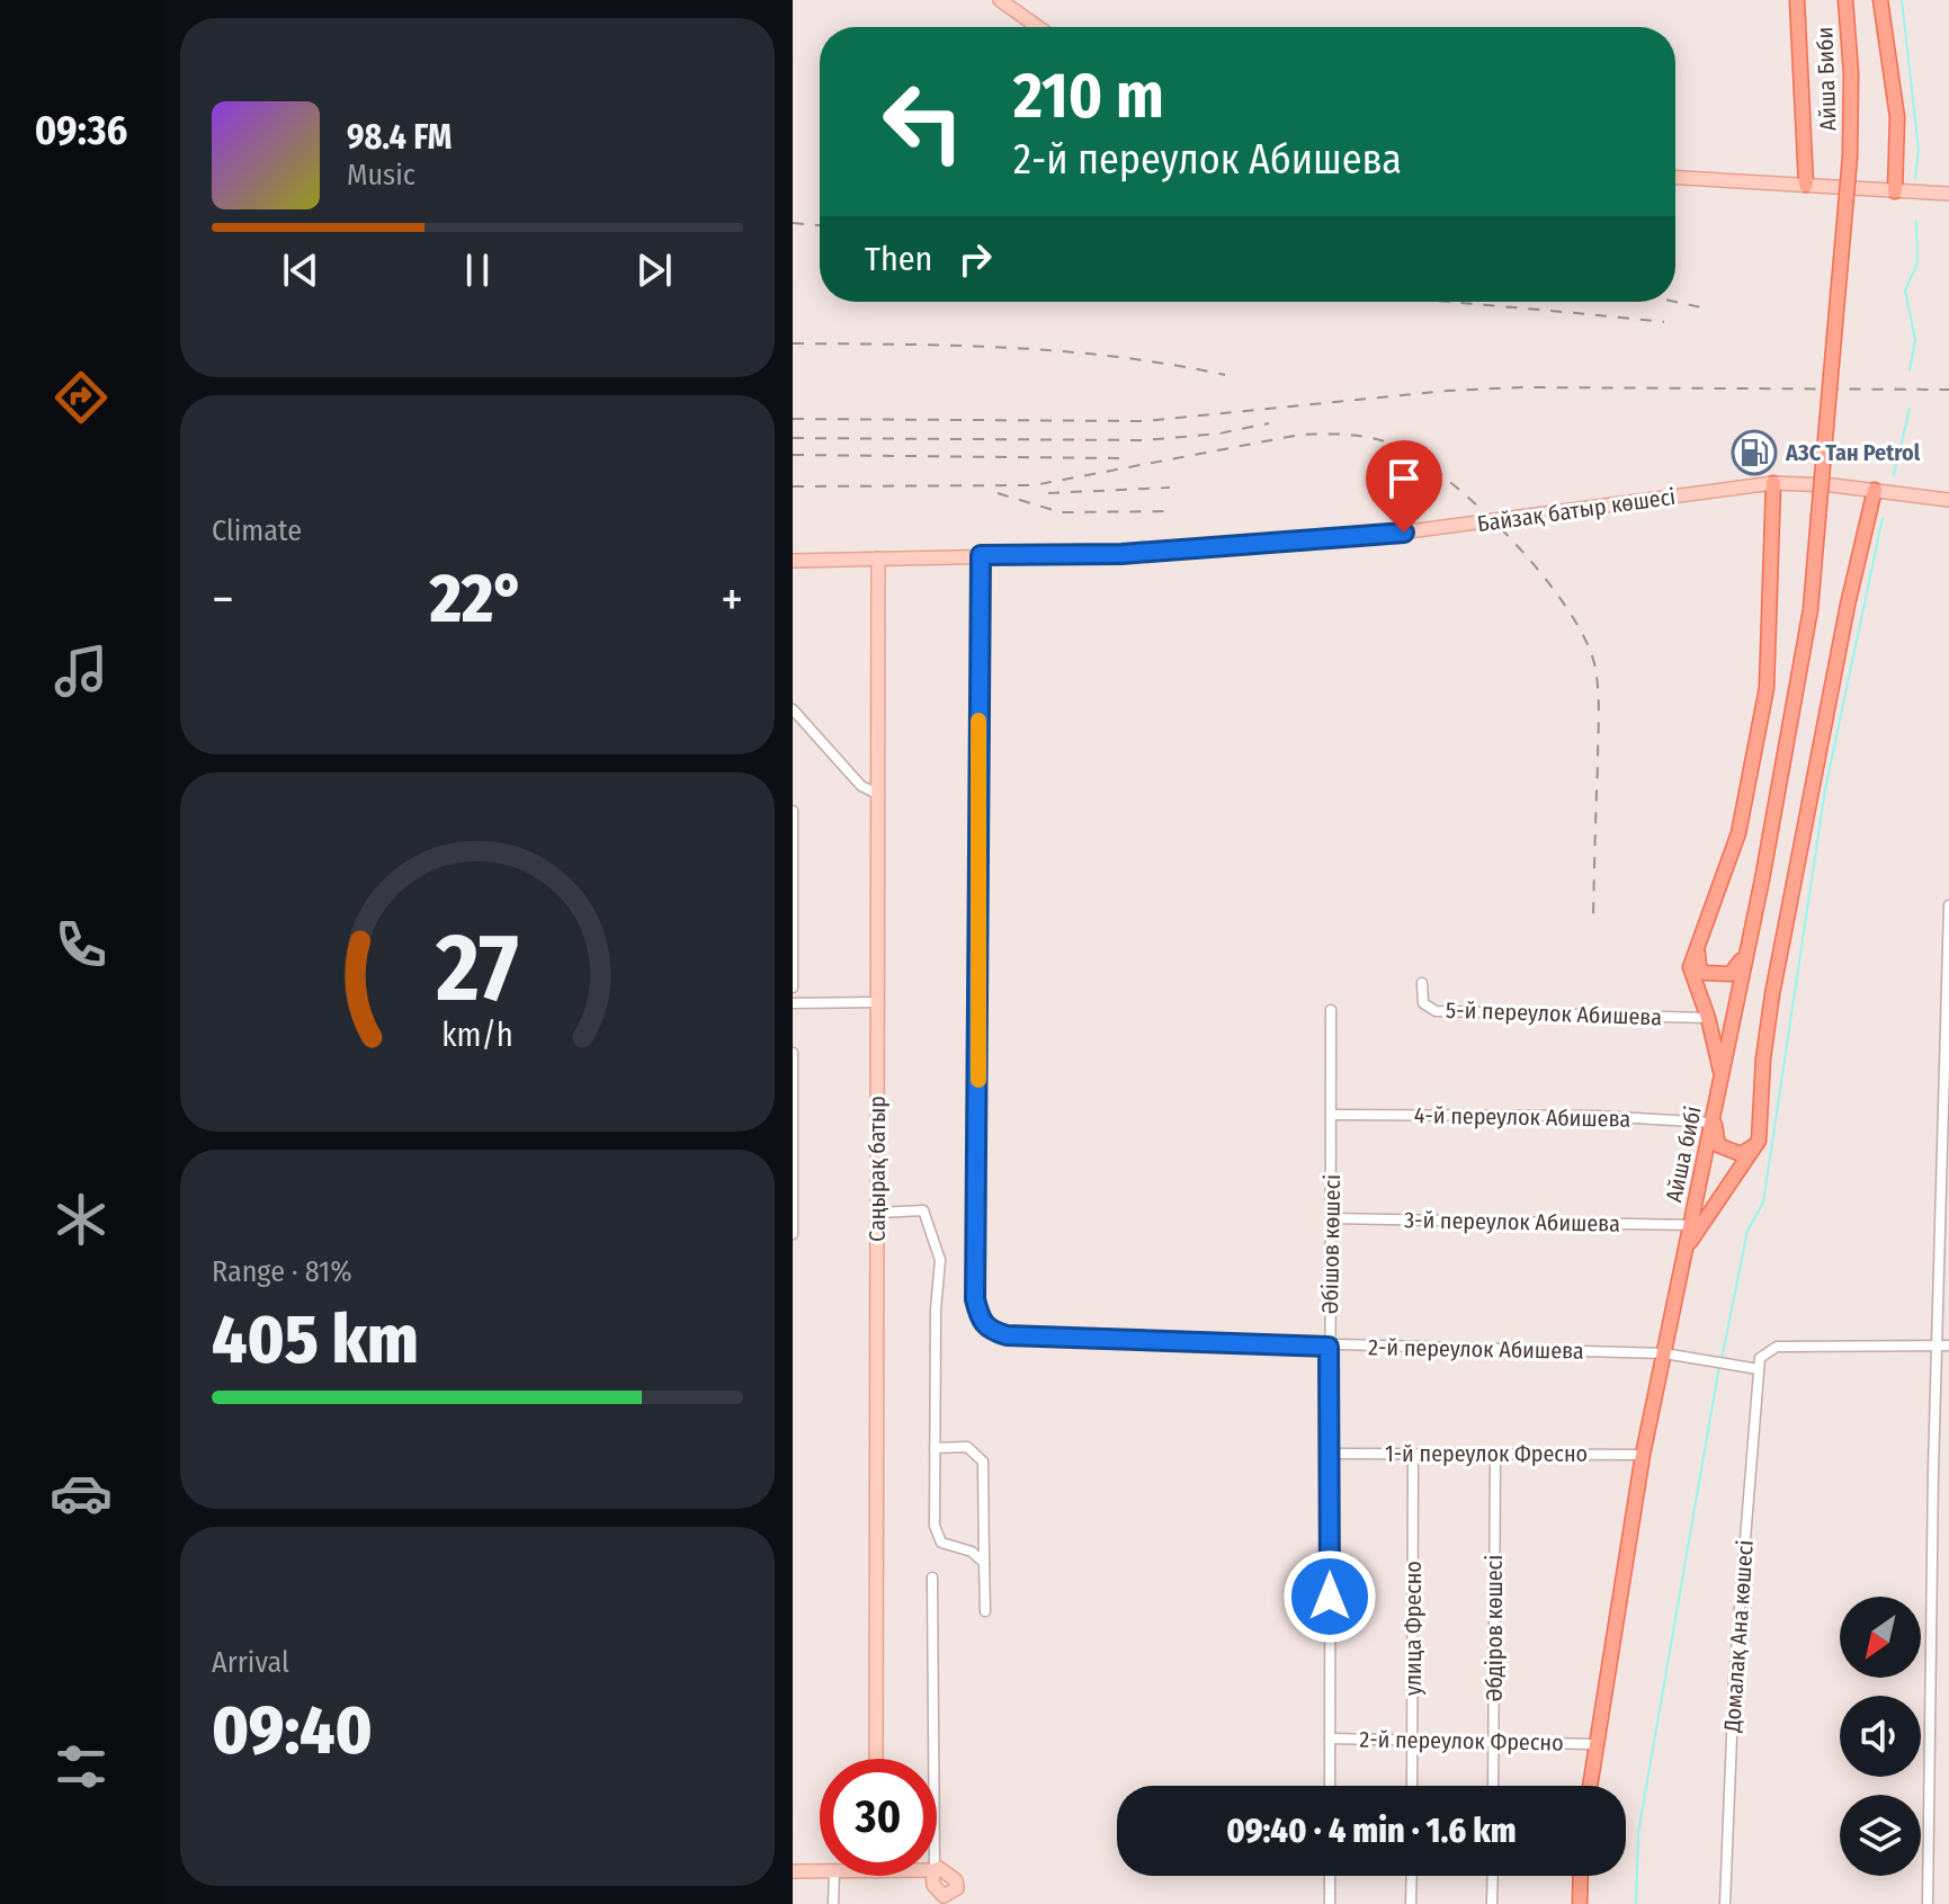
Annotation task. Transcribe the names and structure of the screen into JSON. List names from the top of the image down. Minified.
{"streets":{"main road":["Айша Биби","Айша бибі"],"street":["Байзақ батыр көшесі","5-й переулок Абишева","4-й переулок Абишева","Саңырақ батыр","3-й переулок Абишева","Әбішов көшесі","2-й переулок Абишева","1-й переулок Фресно","улица Фресно","Әбдіров көшесі","Домалақ Ана көшесі","2-й переулок Фресно"]},"crossings":[["Айша Биби","Айша бибі"],["Байзақ батыр көшесі","Саңырақ батыр"],["Байзақ батыр көшесі","2-й переулок Абишева"],["4-й переулок Абишева","Айша бибі"],["4-й переулок Абишева","Әбішов көшесі"],["Айша бибі","3-й переулок Абишева"],["Айша бибі","2-й переулок Абишева"],["Айша бибі","1-й переулок Фресно"],["Айша бибі","2-й переулок Фресно"],["3-й переулок Абишева","Әбішов көшесі"],["Әбішов көшесі","2-й переулок Абишева"],["Әбішов көшесі","1-й переулок Фресно"],["Әбішов көшесі","2-й переулок Фресно"],["2-й переулок Абишева","Домалақ Ана көшесі"],["1-й переулок Фресно","улица Фресно"],["1-й переулок Фресно","Әбдіров көшесі"],["улица Фресно","2-й переулок Фресно"],["Әбдіров көшесі","2-й переулок Фресно"]],"places":{"fuel station":["АЗС Тан Petrol"]},"north":"bottom left","page":{"tabs":"09:36","turn":["210 m","2-й переулок Абишева"],"song":["98.4 FM","Music"],"then":"Then","tile":["Climate",["Range · 81%","405 km"],["Arrival","09:40"]],"heat":["−","22°","+"],"limit":"30","trip":"09:40 · 4 min · 1.6 km","gauge":["27","km/h"]}}
